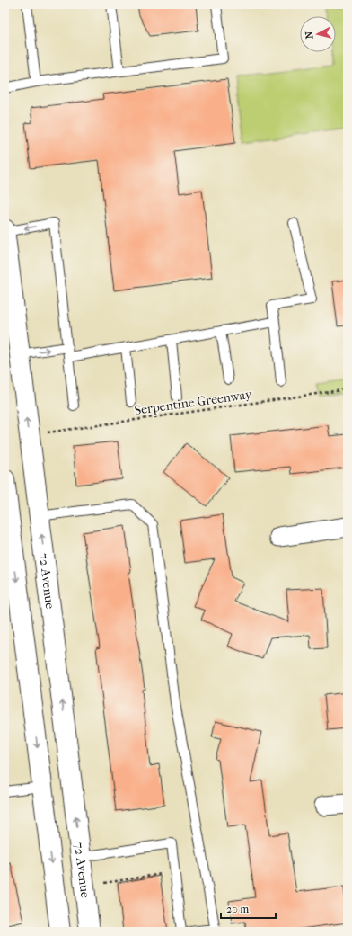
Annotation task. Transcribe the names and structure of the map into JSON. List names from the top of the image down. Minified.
{"streets":{"main road":["72 Avenue"],"path":["Serpentine Greenway"]},"scale_bar":"20 m","north":"left"}
